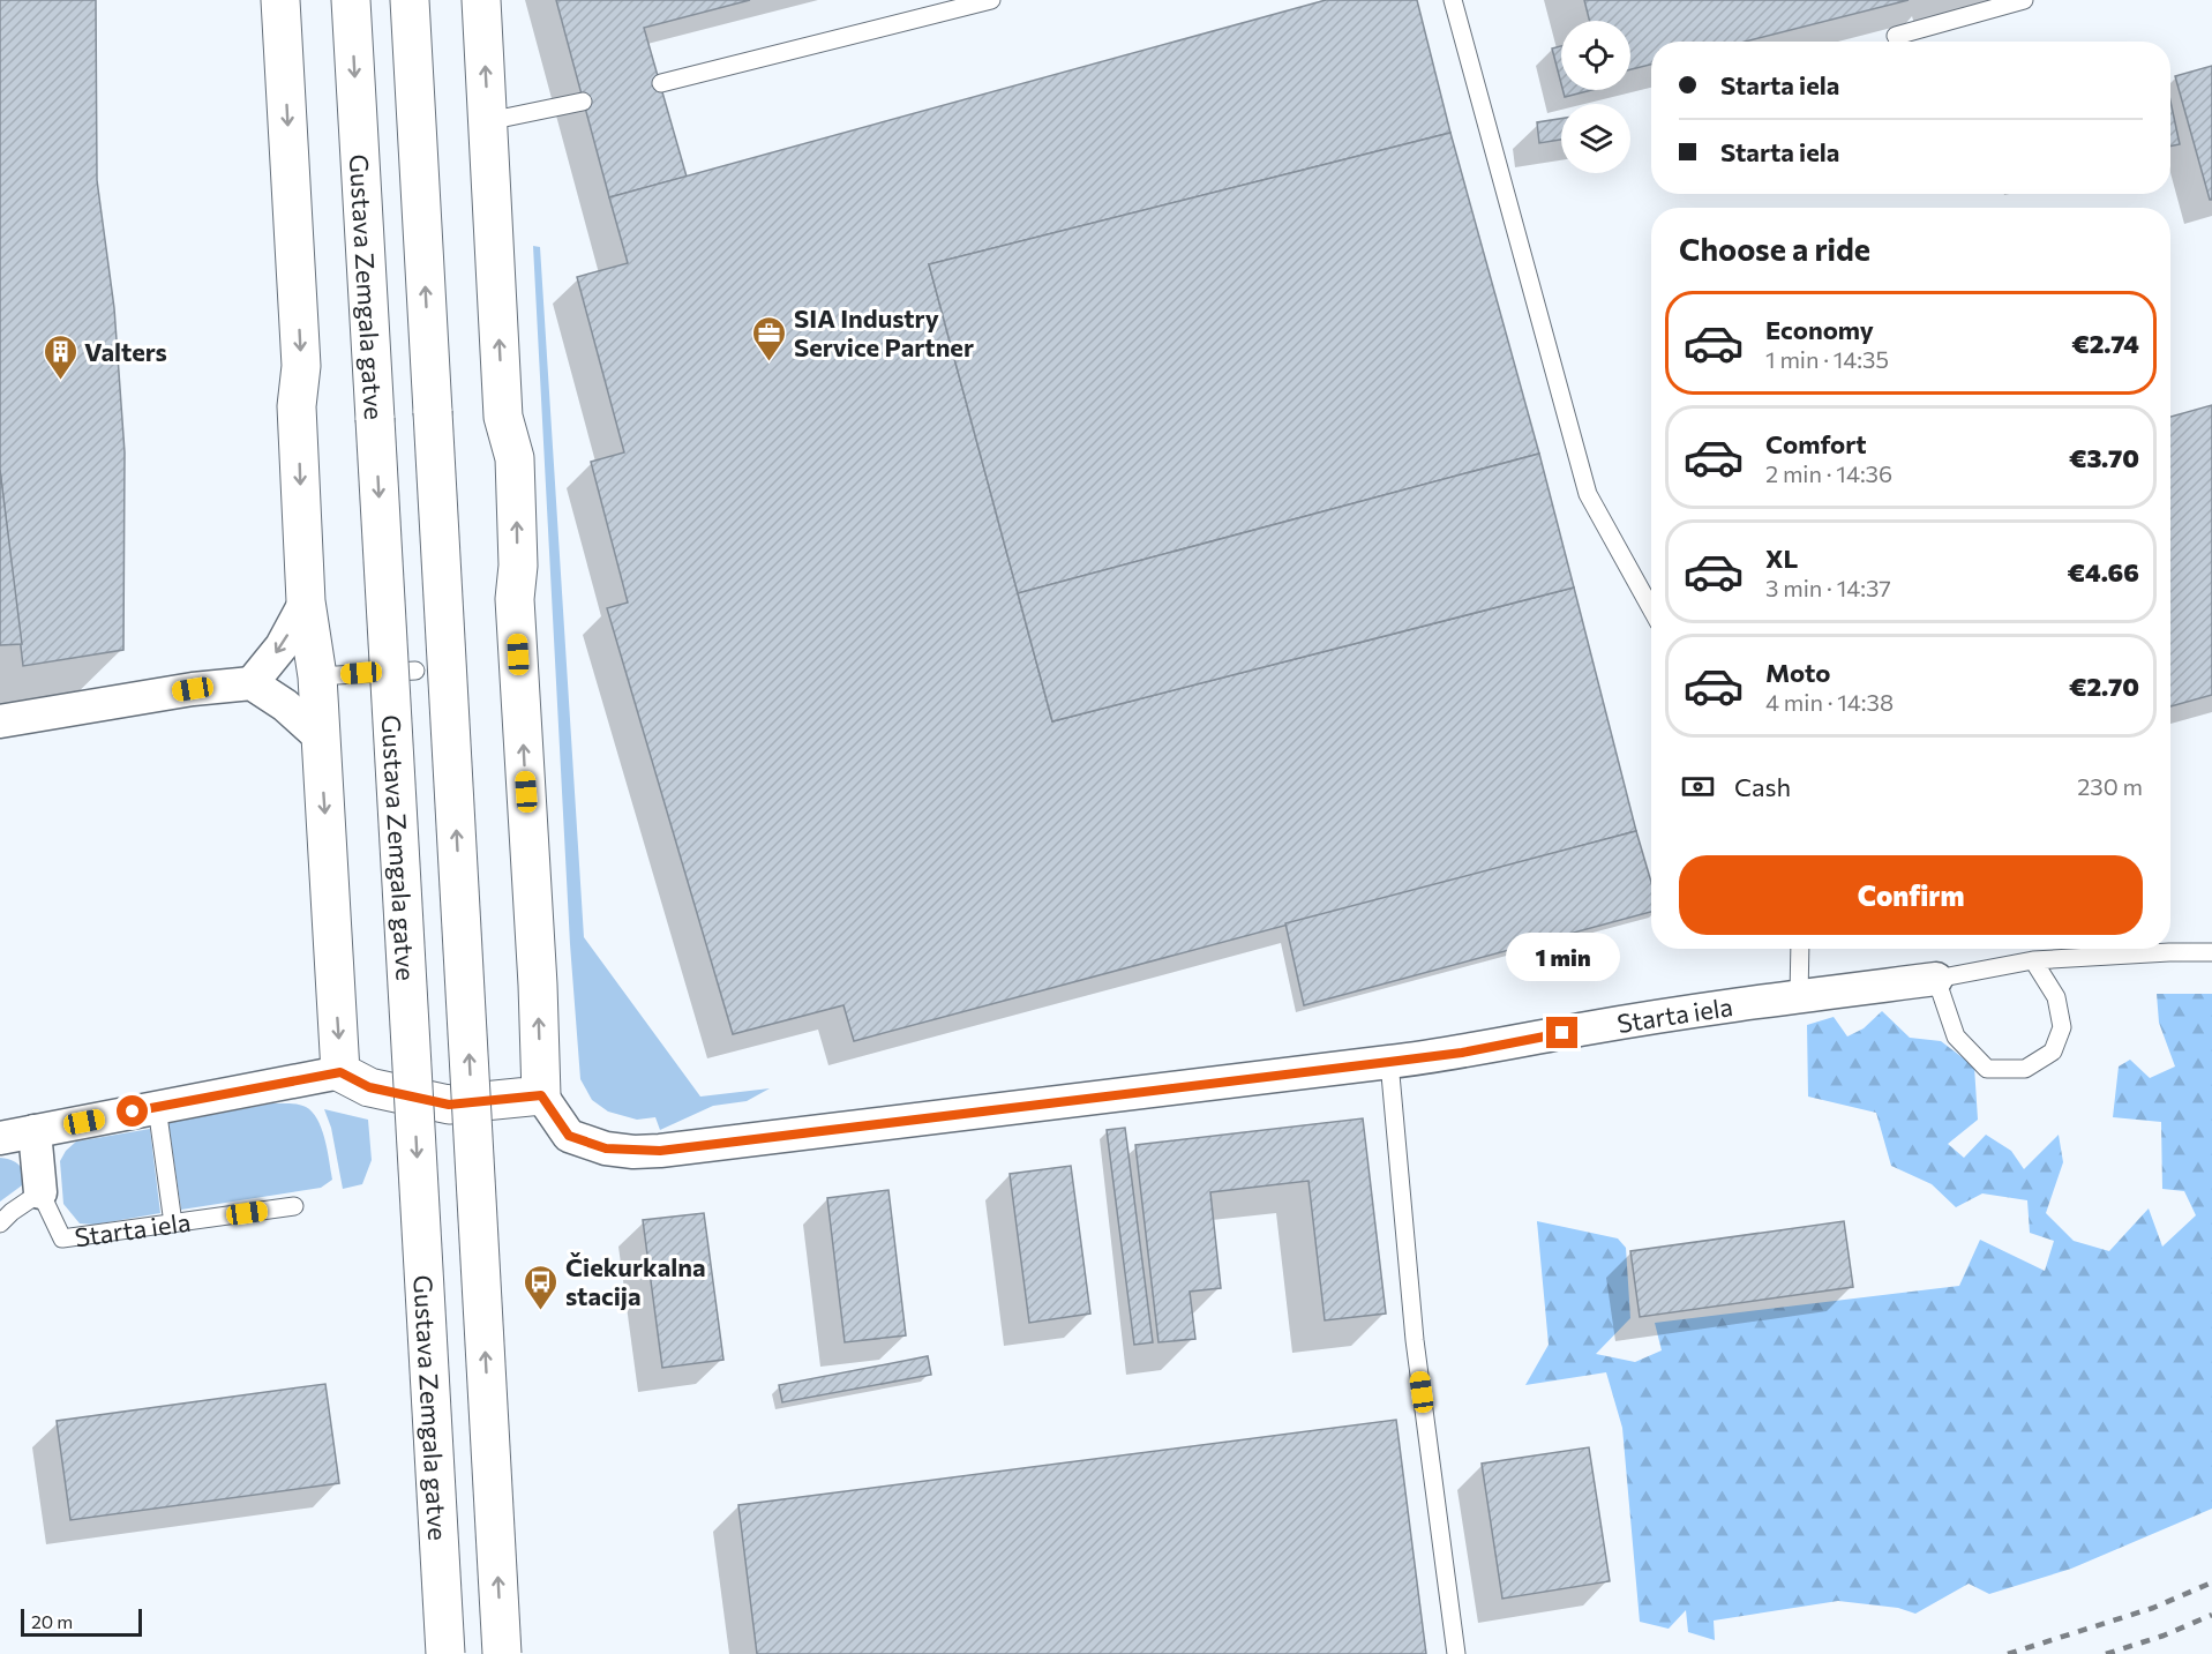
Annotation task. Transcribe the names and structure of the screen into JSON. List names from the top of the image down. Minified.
{"streets":{"main road":["Gustava Zemgala gatve"],"street":["Starta iela"]},"places":{"office":["SIA Industry Service Partner"],"building":["Valters"],"bus stop":["Čiekurkalna stacija"]},"scale_bar":"20 m","page":{"banner":["Starta iela","Starta iela"],"heading":"Choose a ride","list":[{"name":"Economy","note":"1 min · 14:35","value":"€2.74"},{"name":"Comfort","note":"2 min · 14:36","value":"€3.70"},{"name":"XL","note":"3 min · 14:37","value":"€4.66"},{"name":"Moto","note":"4 min · 14:38","value":"€2.70"}],"pay":["Cash","230 m"],"buttons":"Confirm","bubble":"1 min","scale":"20 m"}}
